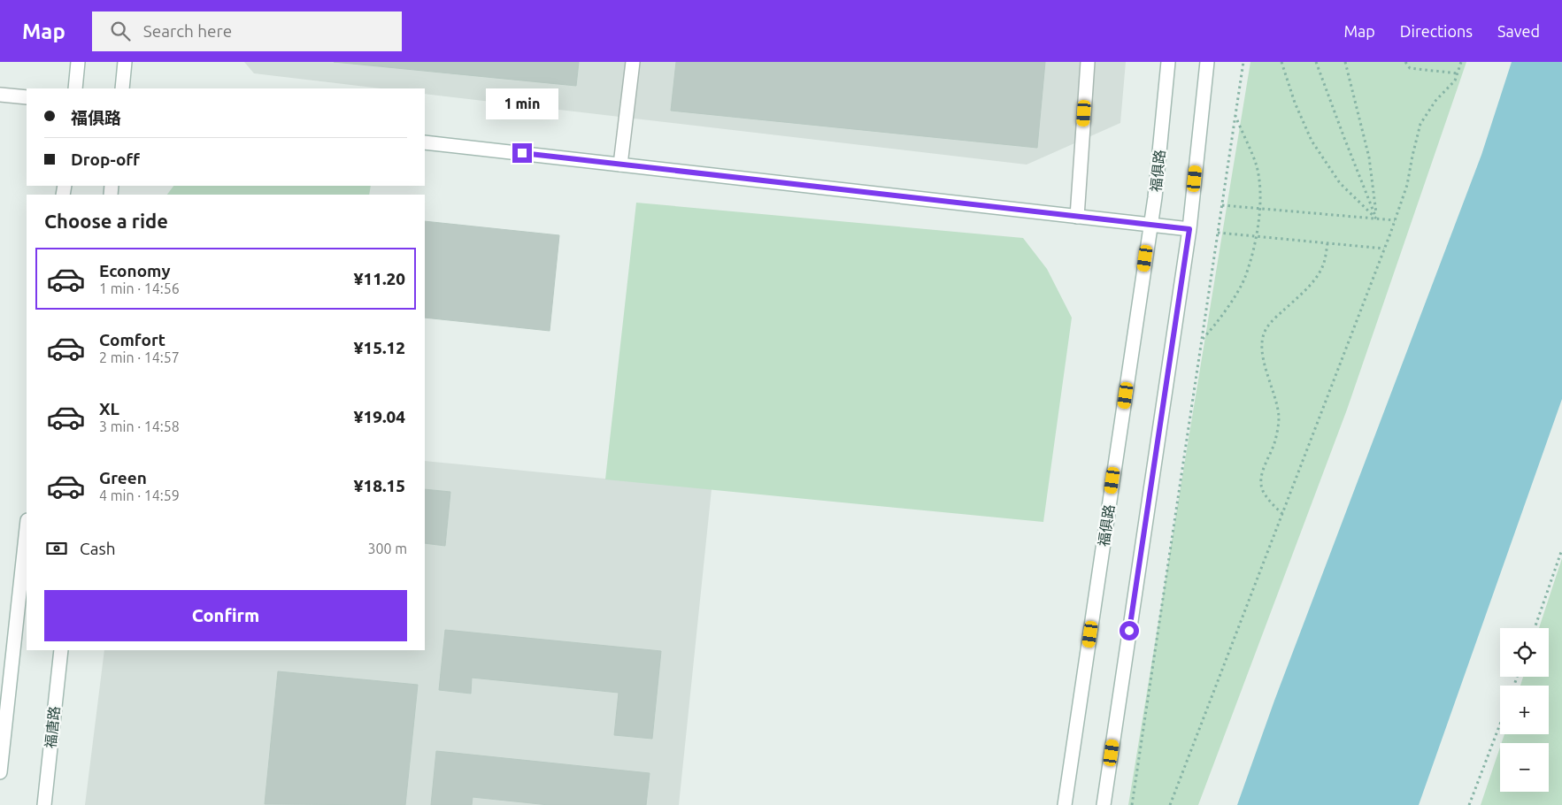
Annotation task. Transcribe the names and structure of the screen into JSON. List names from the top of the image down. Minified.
{"streets":{"street":["福俱路","福唐路"]},"page":{"header":"Map","search":"Search here","nav":["Map","Directions","Saved"],"bubble":"1 min","banner":["福俱路","Drop-off"],"heading":"Choose a ride","list":[{"name":"Economy","note":"1 min · 14:56","value":"¥11.20"},{"name":"Comfort","note":"2 min · 14:57","value":"¥15.12"},{"name":"XL","note":"3 min · 14:58","value":"¥19.04"},{"name":"Green","note":"4 min · 14:59","value":"¥18.15"}],"pay":["Cash","300 m"],"buttons":"Confirm","map_buttons":["+","−"]}}
